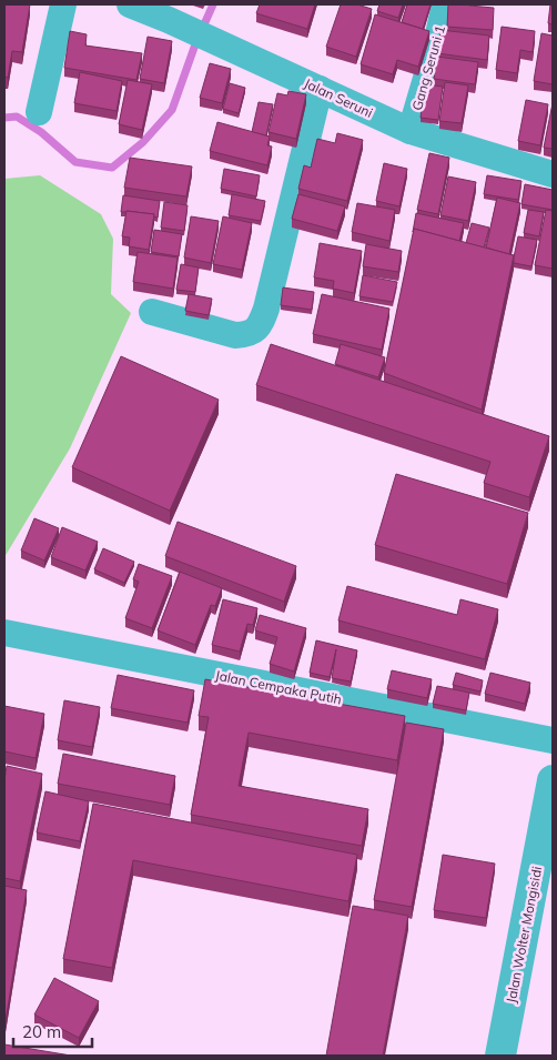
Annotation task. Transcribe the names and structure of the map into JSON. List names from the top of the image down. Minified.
{"streets":{"street":["Gang Seruni 1","Jalan Seruni","Jalan Cempaka Putih","Jalan Wolter Mongisidi"]},"crossings":[["Gang Seruni 1","Jalan Seruni"]],"scale_bar":"20 m"}
